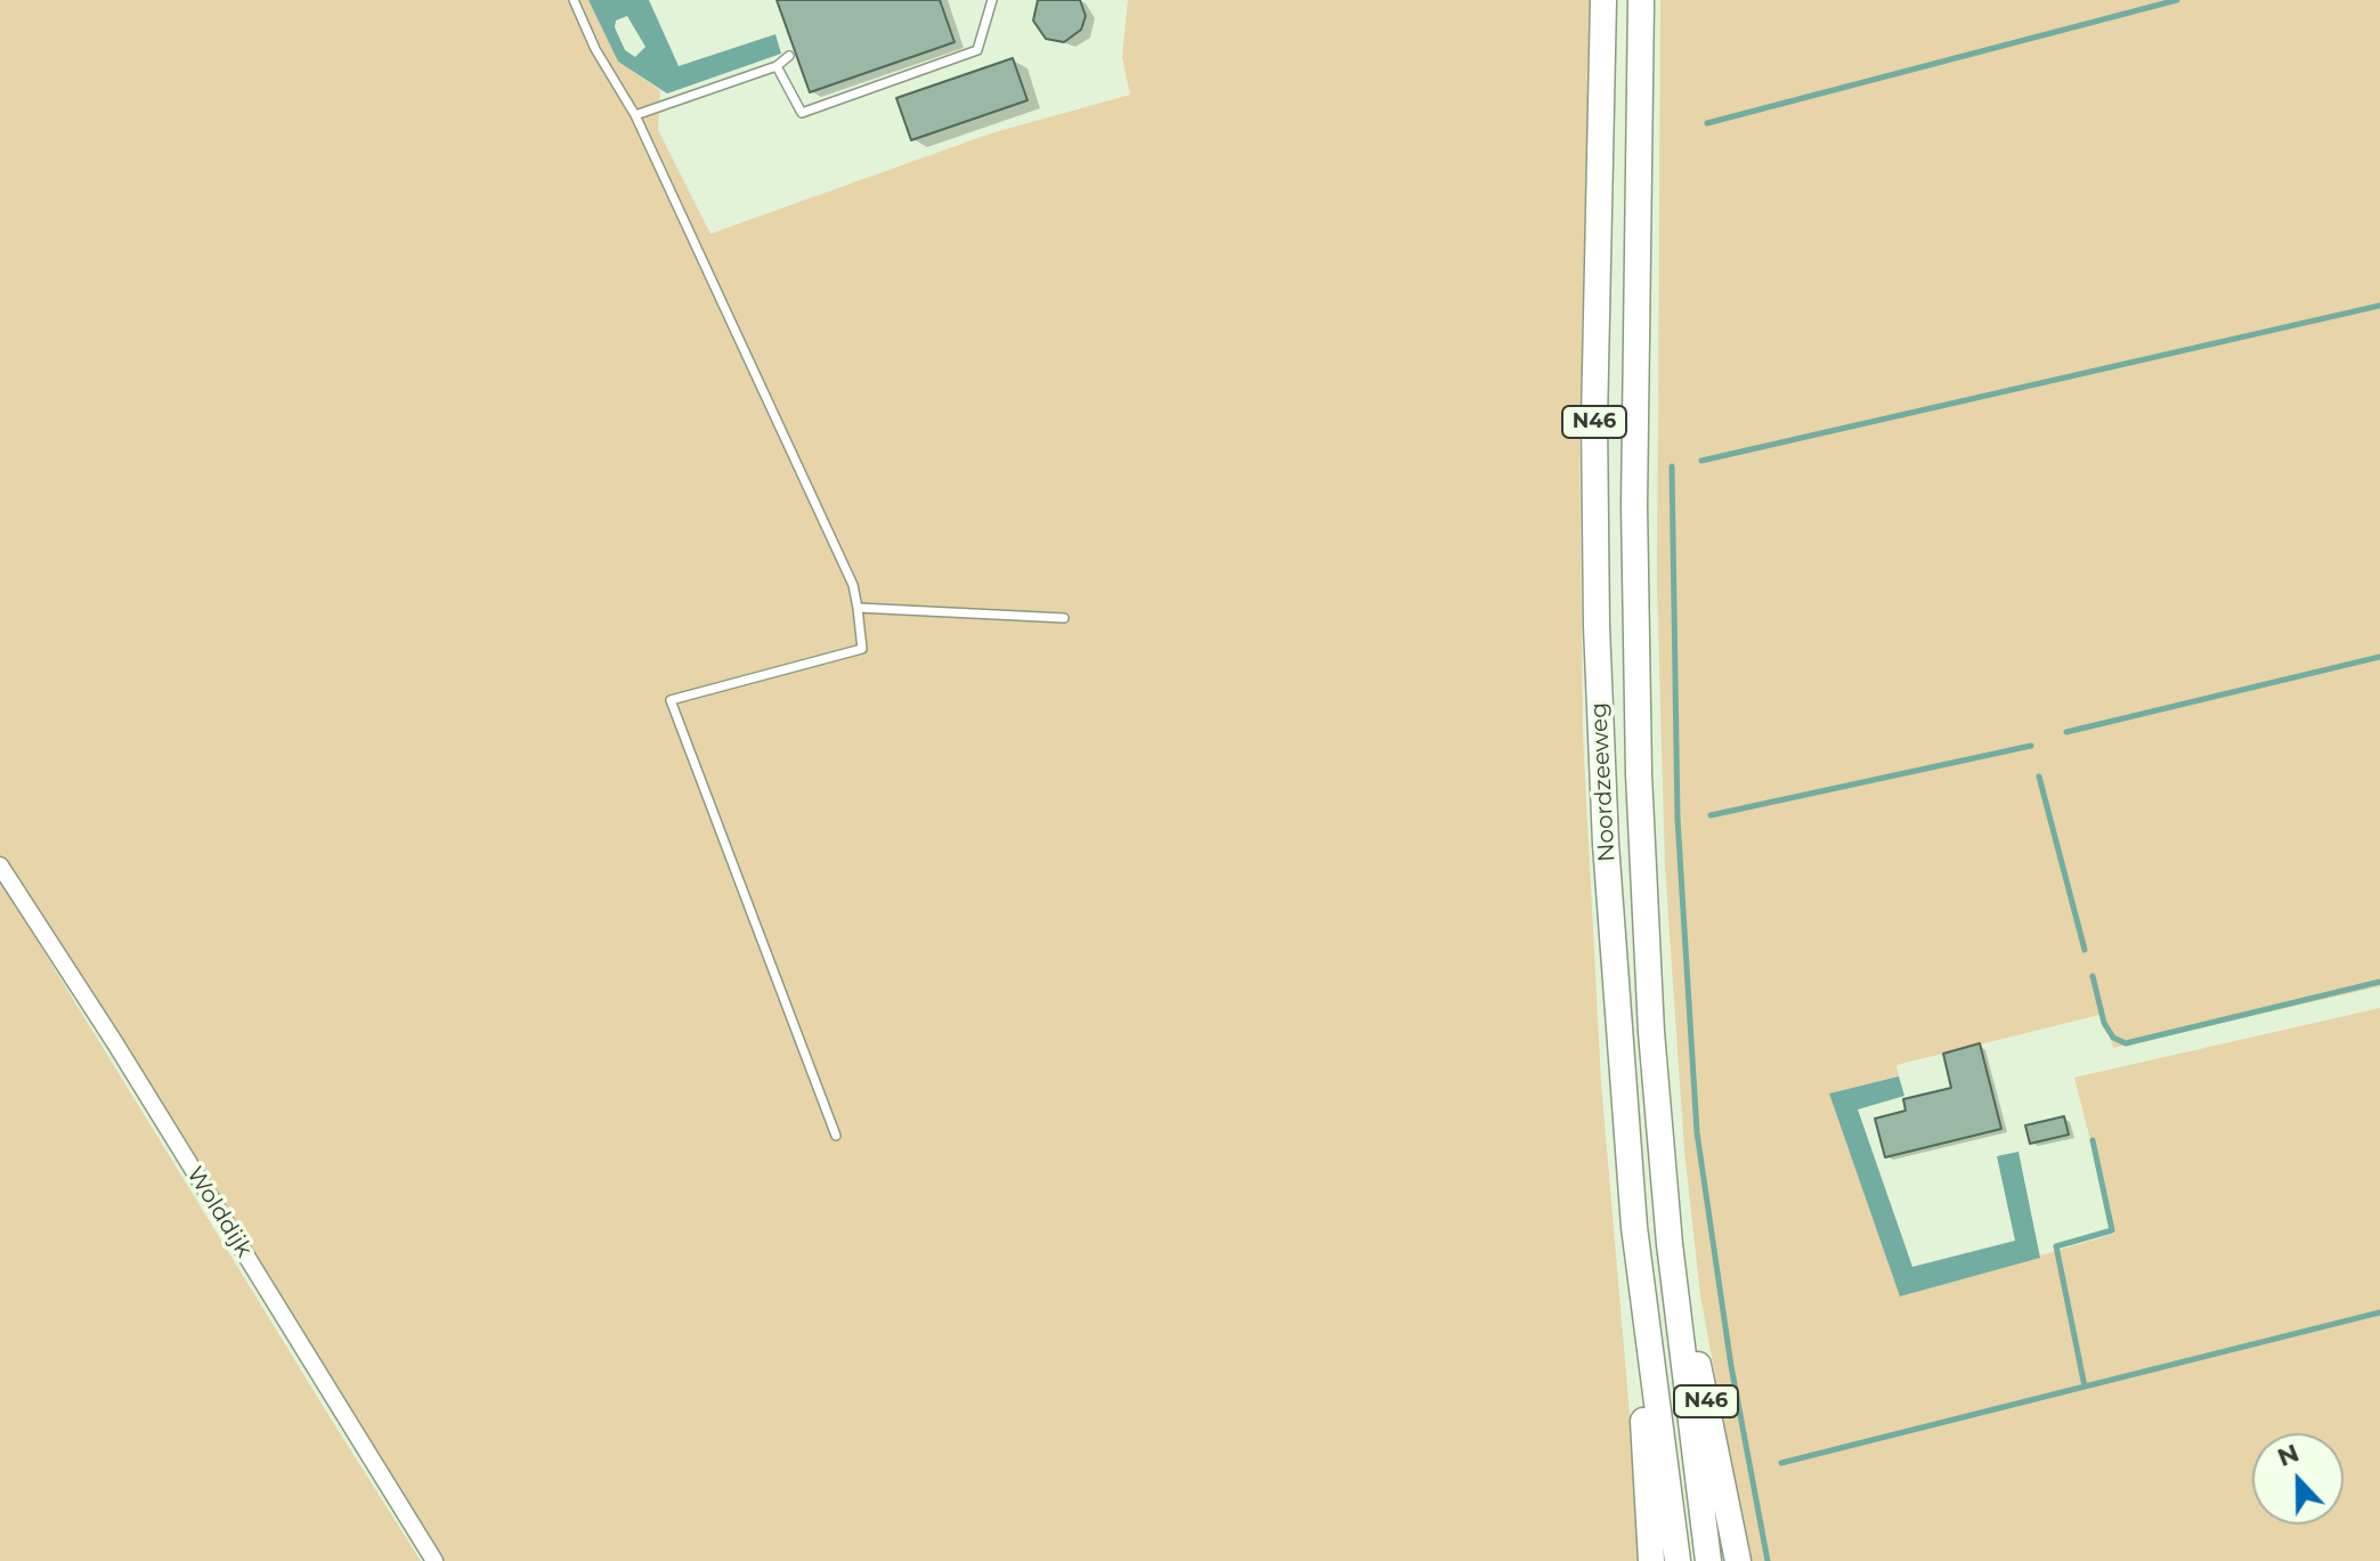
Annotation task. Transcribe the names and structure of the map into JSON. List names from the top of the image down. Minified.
{"streets":{"highway":["N46","Noordzeeweg"],"street":["Wolddijk"]},"crossings":[["N46","Noordzeeweg"]],"north":"top"}
